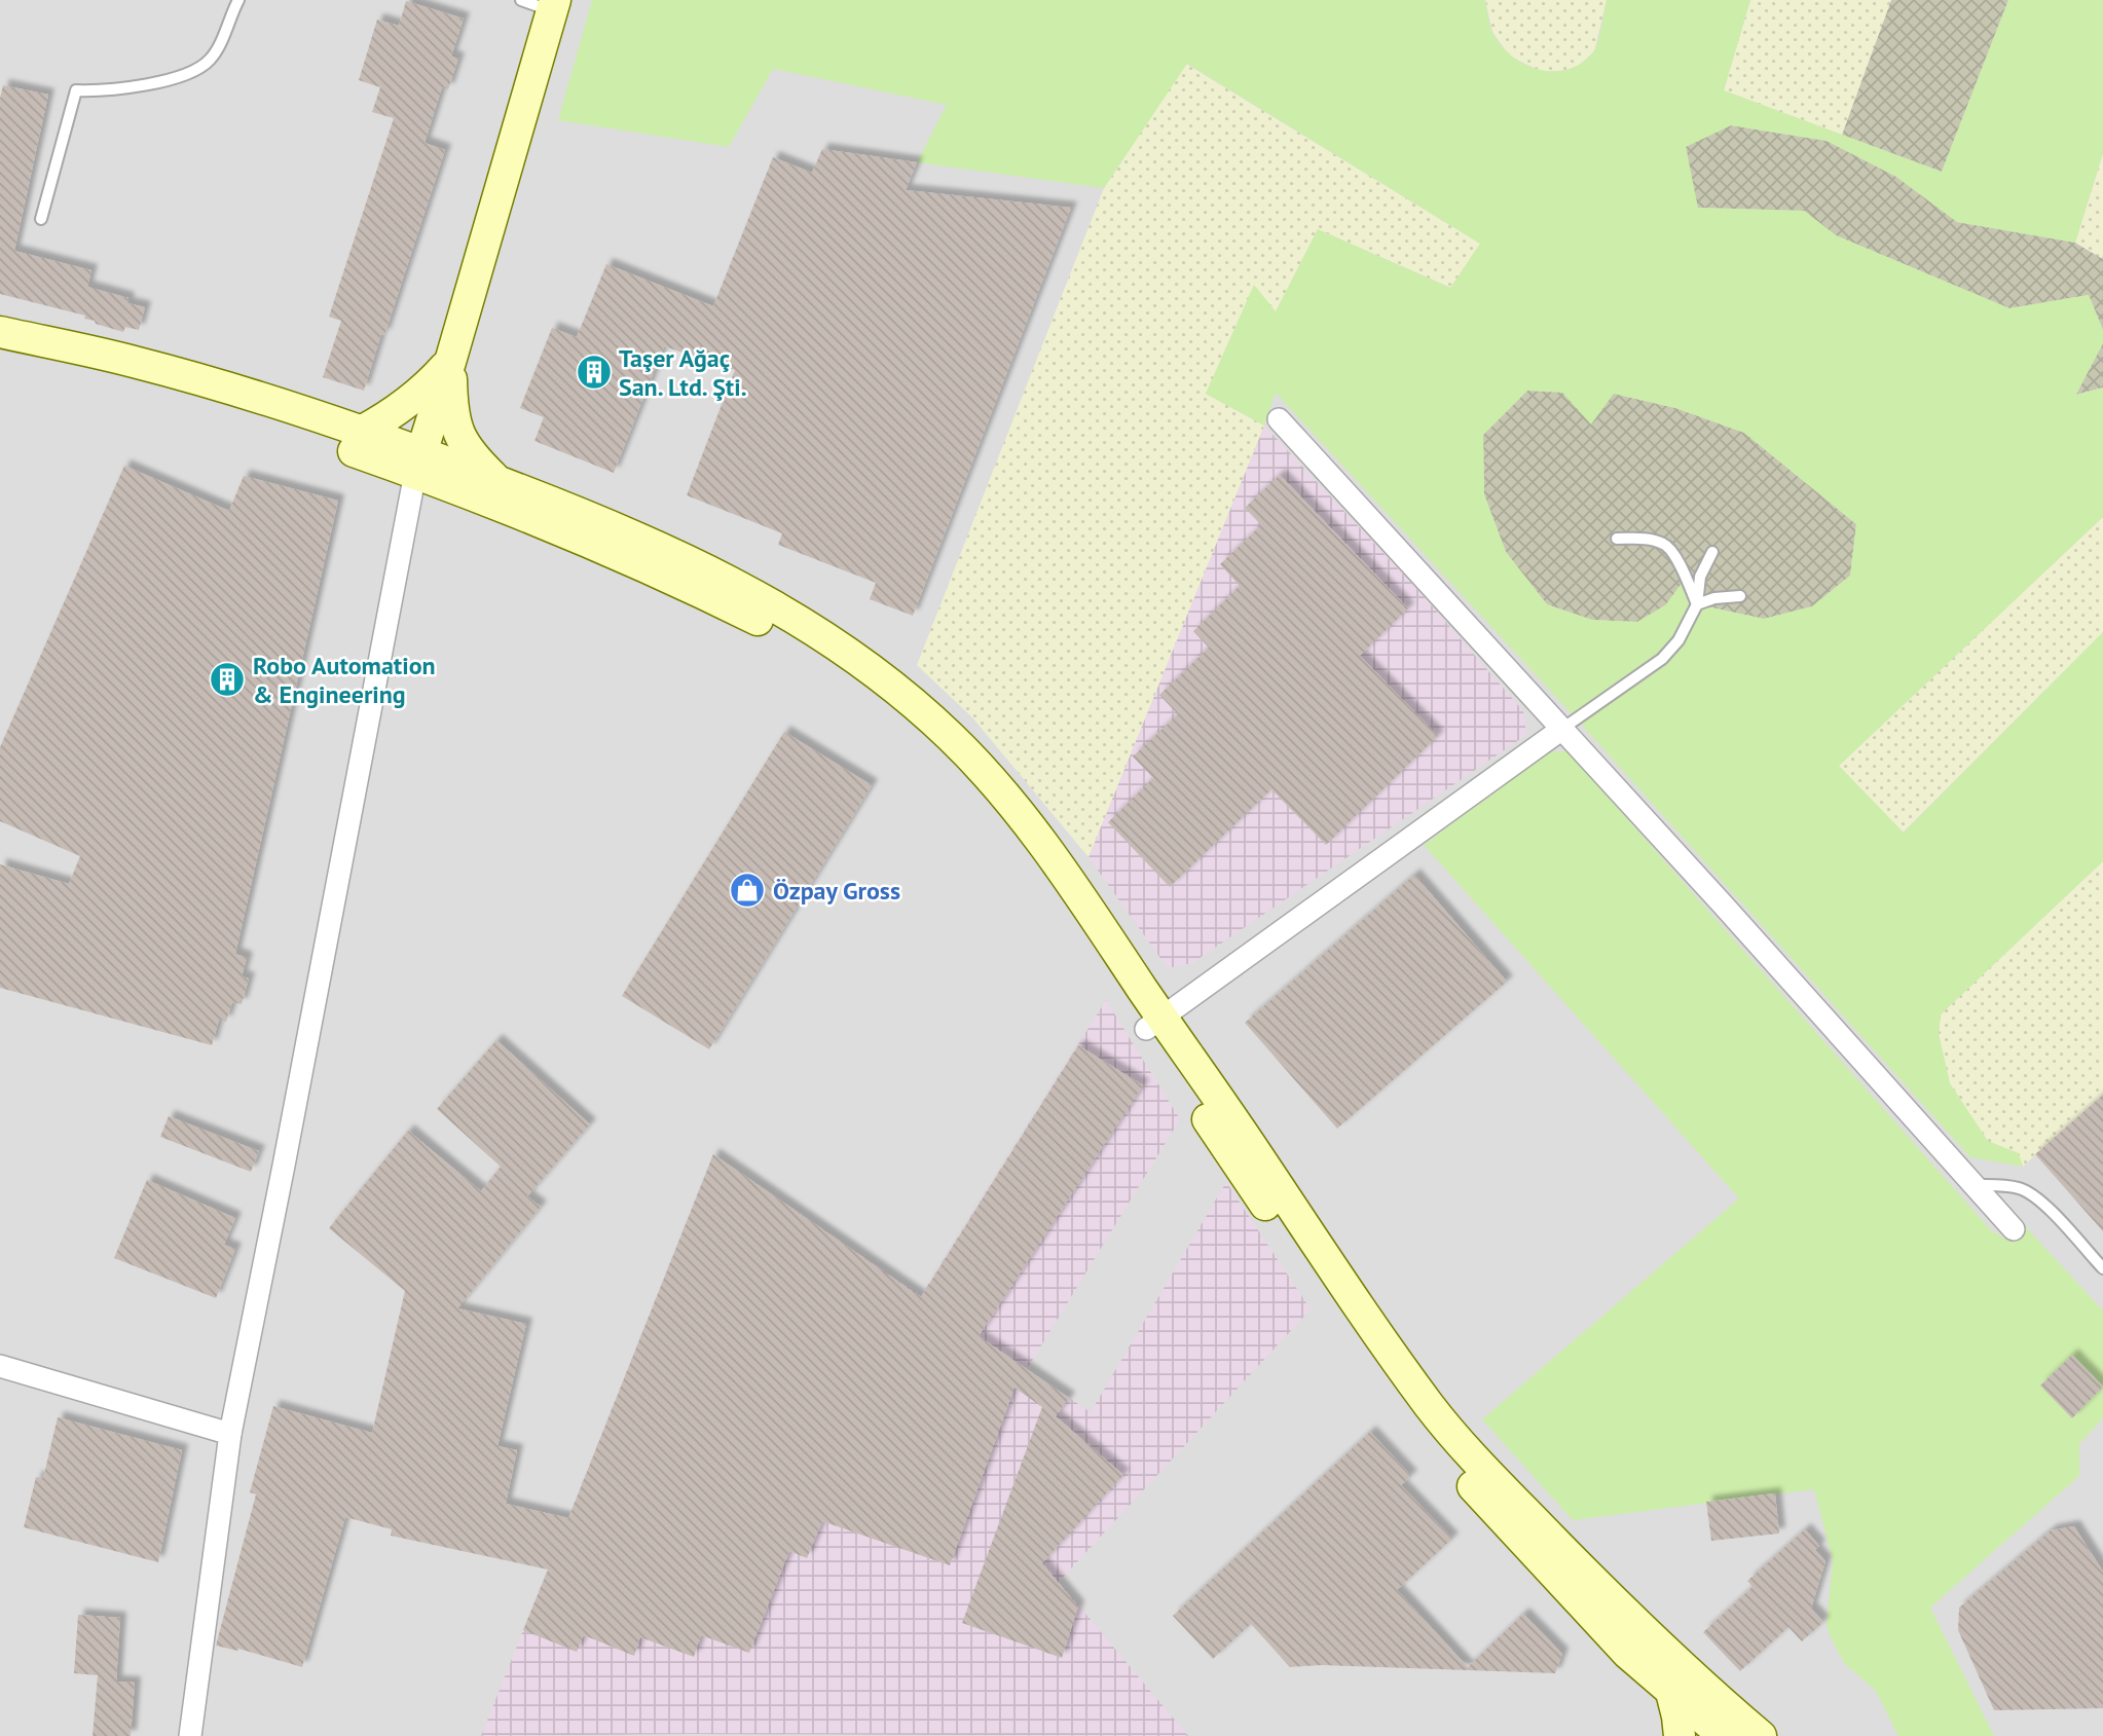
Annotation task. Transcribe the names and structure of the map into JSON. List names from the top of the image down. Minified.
{"places":{"building":["Taşer Ağaç San. Ltd. Şti.","Robo Automation & Engineering"],"shop":["Özpay Gross"]}}
